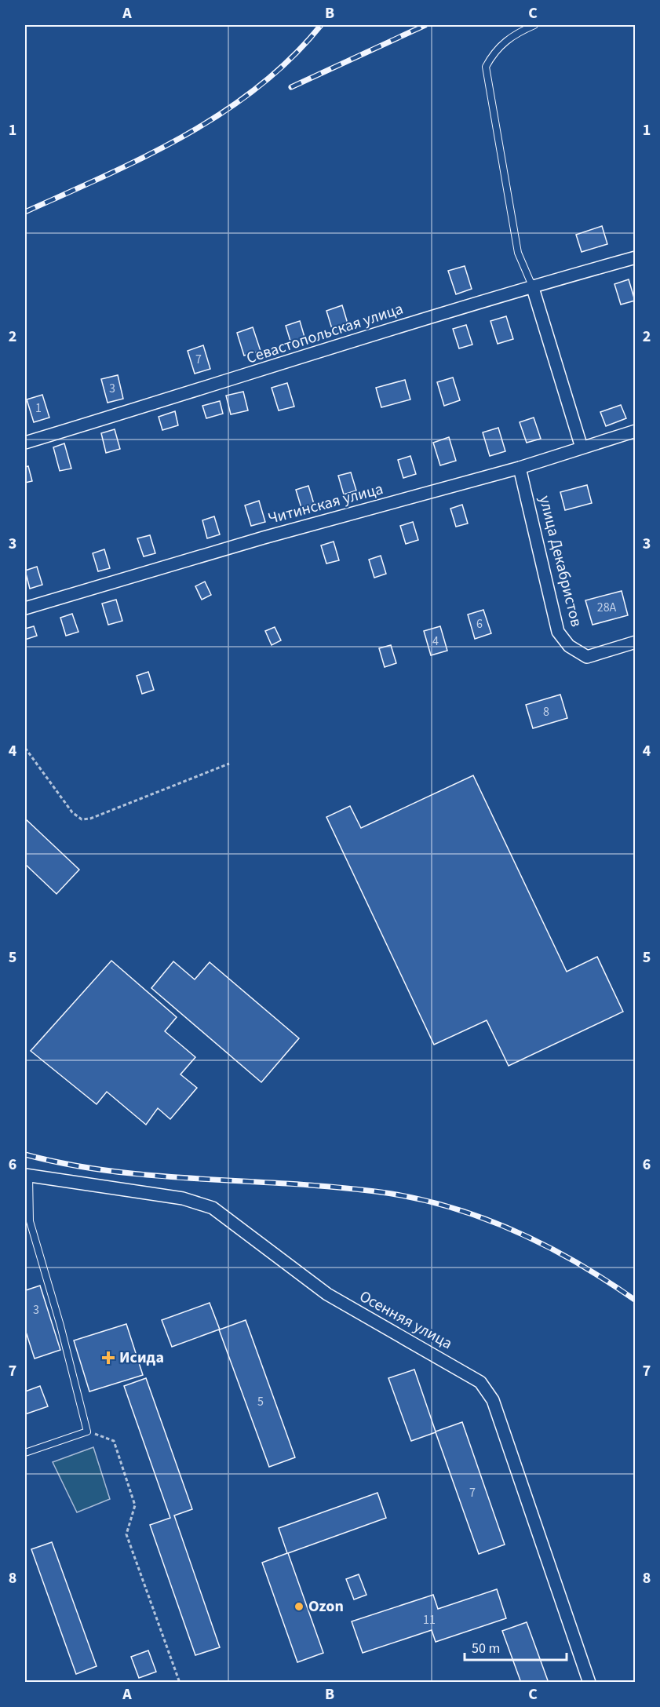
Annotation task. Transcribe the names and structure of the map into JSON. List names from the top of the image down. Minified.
{"streets":{"street":["Севастопольская улица","Читинская улица","улица Декабристов","Осенняя улица"]},"crossings":[["Читинская улица","улица Декабристов"]],"places":{"health":["Исида"],"other":["Ozon"]},"house_numbers":["7","3","1","28А","6","4","8","3","5","7","11"],"scale_bar":"50 m","grid":{"columns":["A","B","C"],"rows":["1","2","3","4","5","6","7","8"]}}
